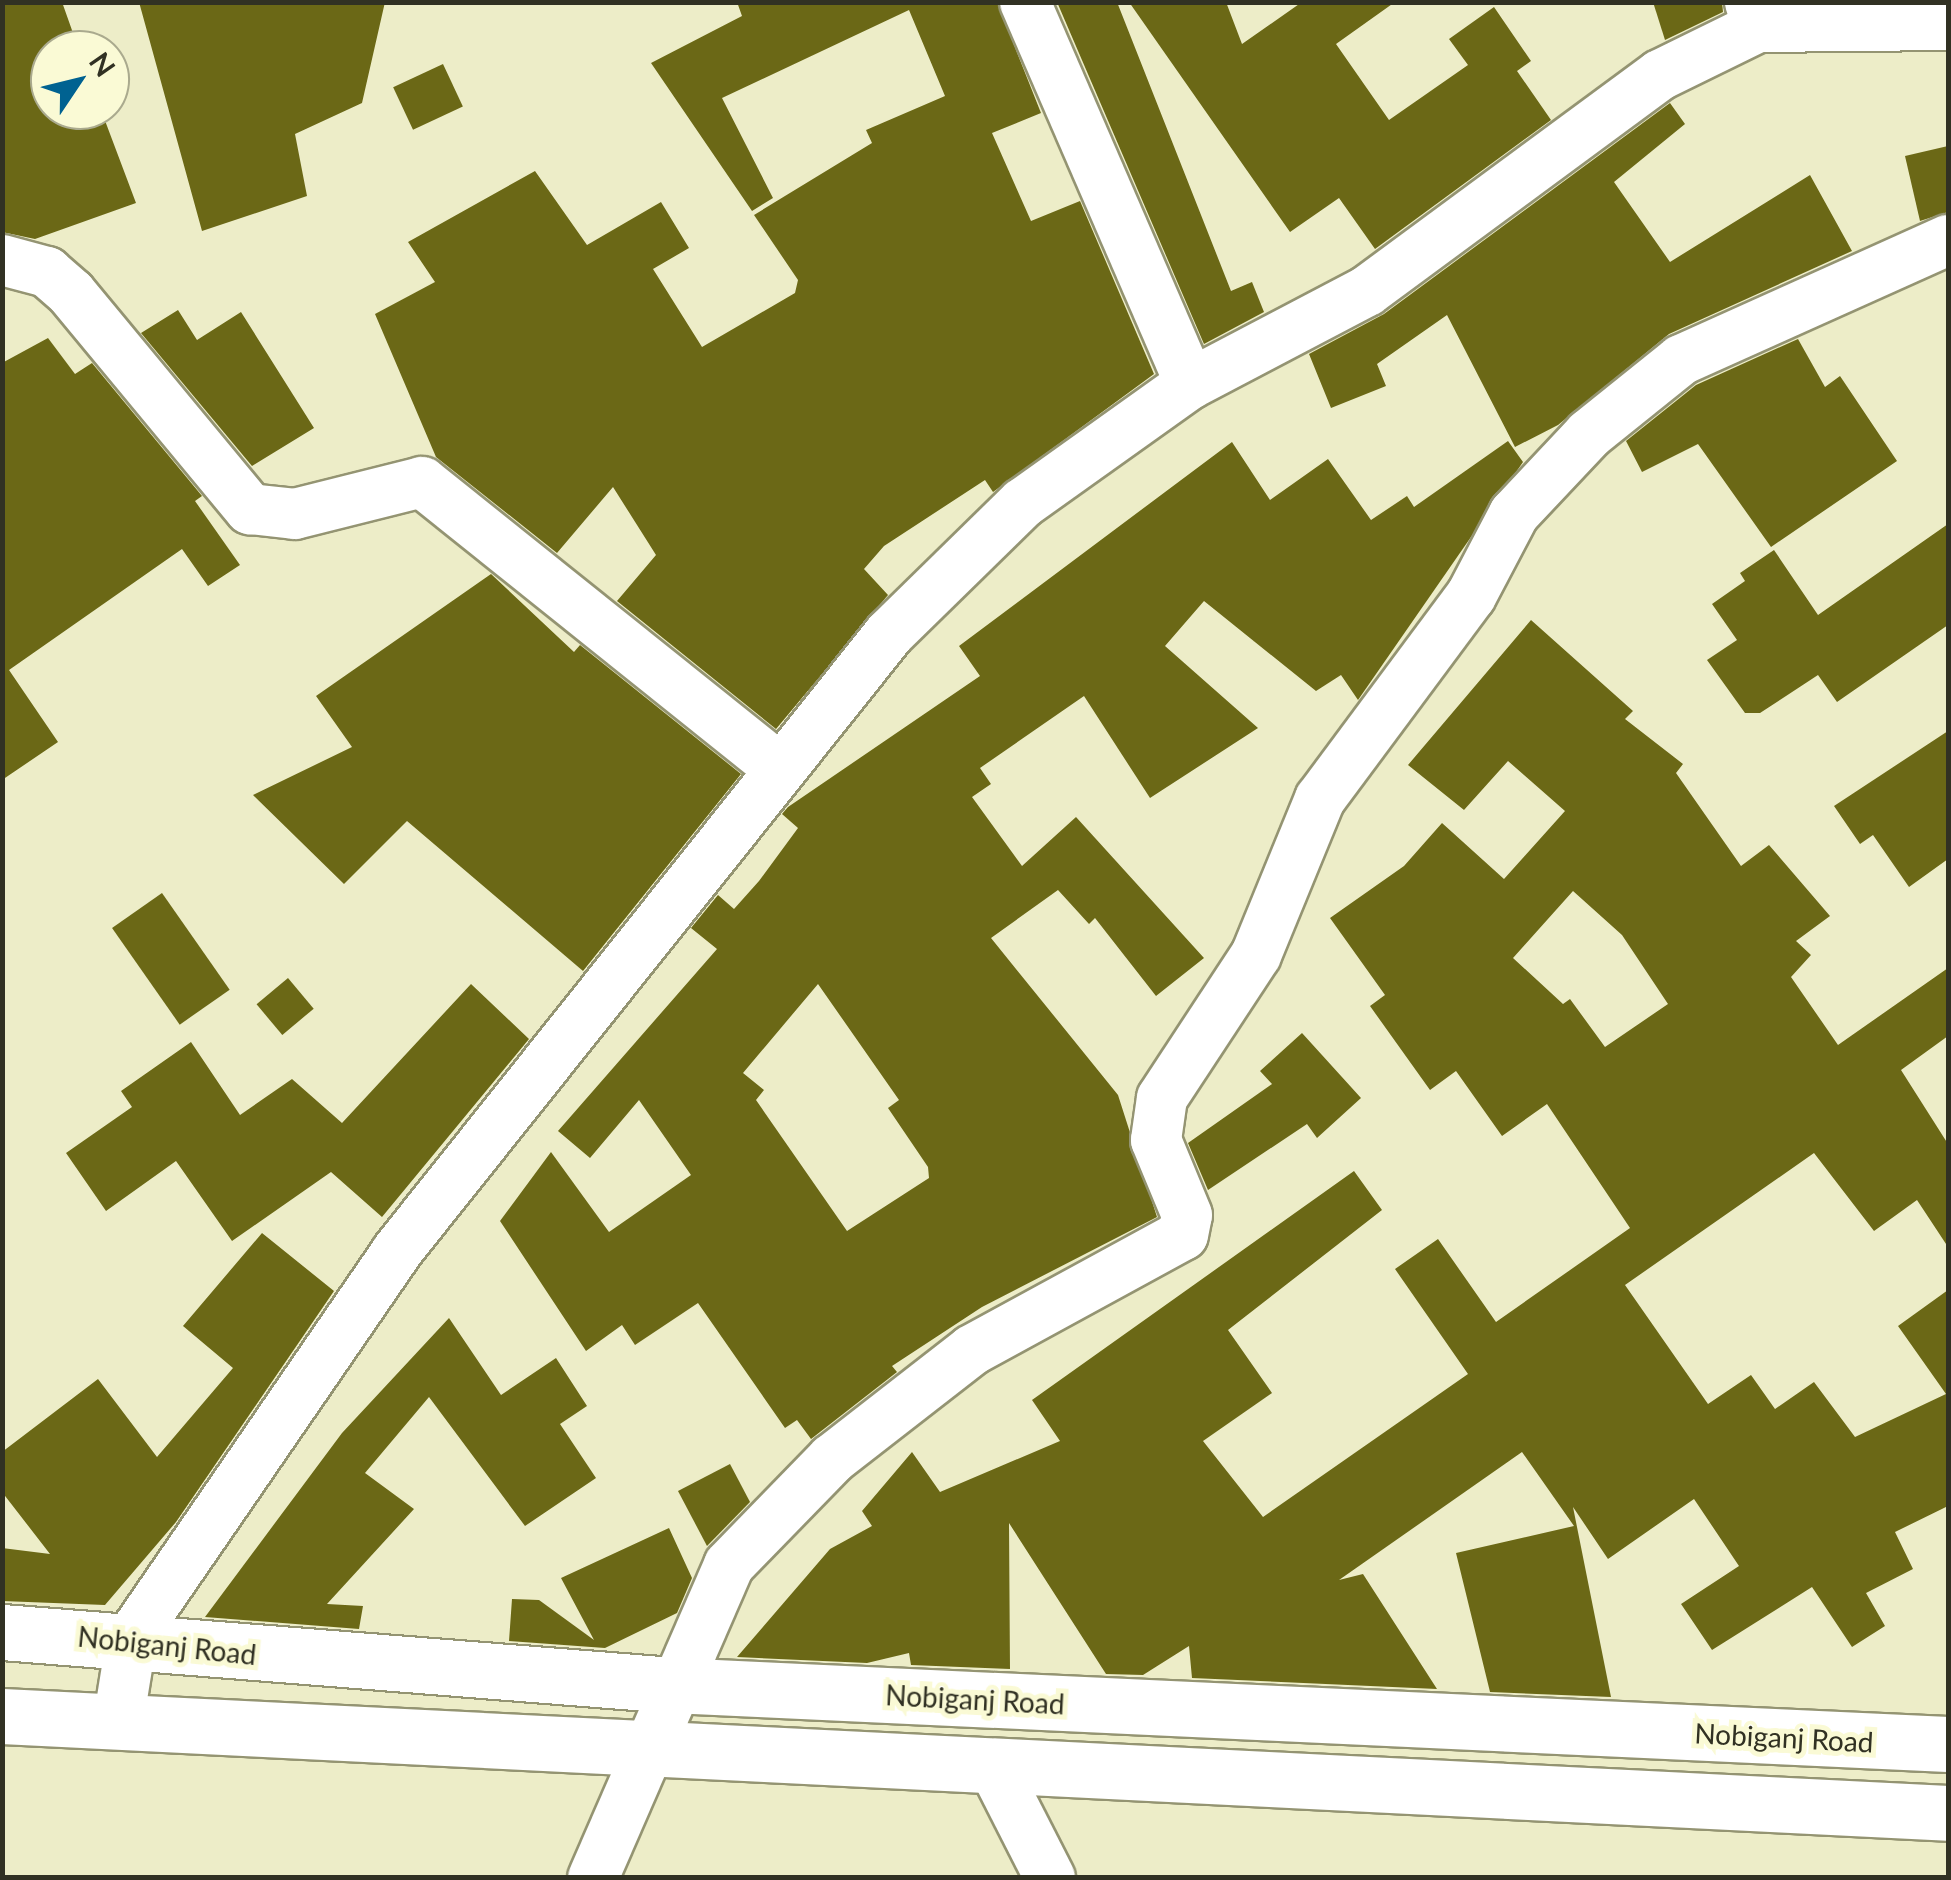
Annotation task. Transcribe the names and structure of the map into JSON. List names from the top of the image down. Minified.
{"streets":{"main road":["Nobiganj Road"]},"north":"top right"}
